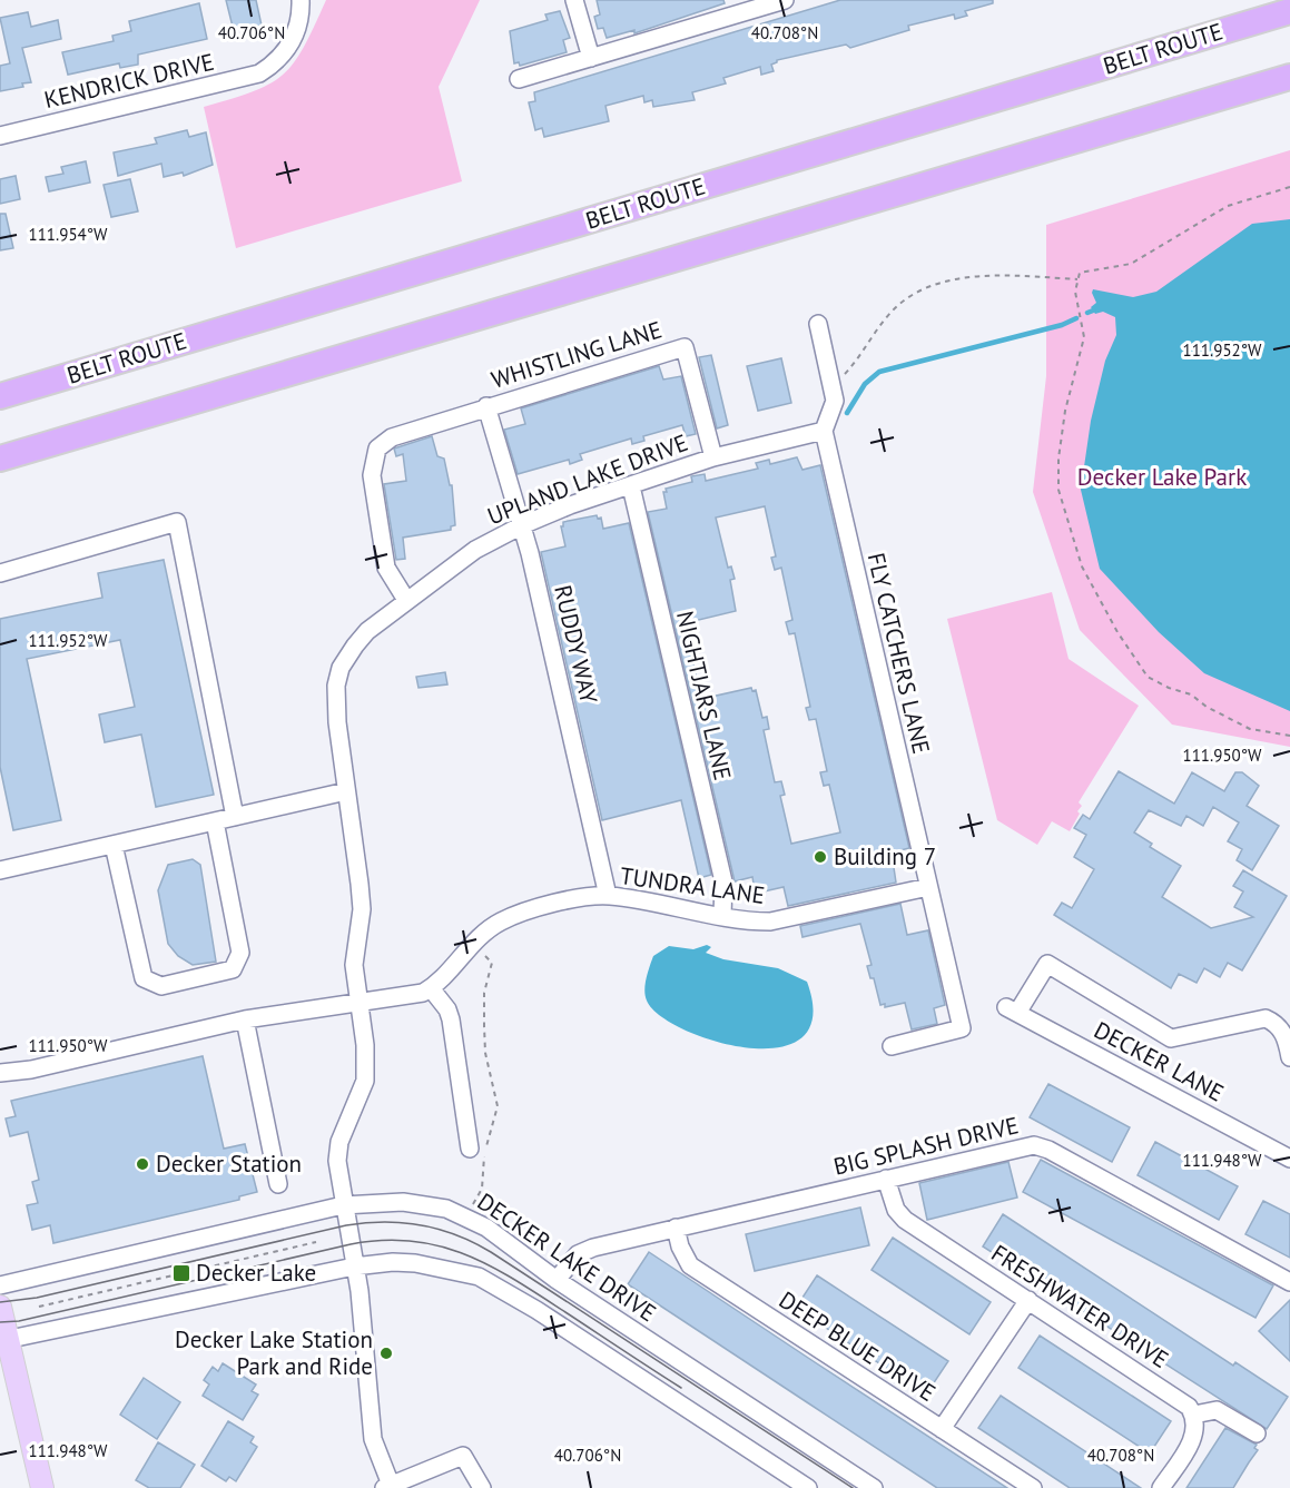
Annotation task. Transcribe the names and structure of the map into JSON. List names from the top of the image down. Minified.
{"streets":{"highway":["BELT ROUTE"],"street":["KENDRICK DRIVE","WHISTLING LANE","UPLAND LAKE DRIVE","RUDDY WAY","FLY CATCHERS LANE","NIGHTJARS LANE","TUNDRA LANE","DECKER LANE","BIG SPLASH DRIVE","DECKER LAKE DRIVE","FRESHWATER DRIVE","DEEP BLUE DRIVE"]},"crossings":[["WHISTLING LANE","UPLAND LAKE DRIVE"],["WHISTLING LANE","RUDDY WAY"],["UPLAND LAKE DRIVE","RUDDY WAY"],["UPLAND LAKE DRIVE","FLY CATCHERS LANE"],["UPLAND LAKE DRIVE","NIGHTJARS LANE"],["UPLAND LAKE DRIVE","TUNDRA LANE"],["UPLAND LAKE DRIVE","DECKER LAKE DRIVE"],["RUDDY WAY","TUNDRA LANE"],["FLY CATCHERS LANE","TUNDRA LANE"],["NIGHTJARS LANE","TUNDRA LANE"],["BIG SPLASH DRIVE","DECKER LAKE DRIVE"],["BIG SPLASH DRIVE","FRESHWATER DRIVE"],["BIG SPLASH DRIVE","DEEP BLUE DRIVE"]],"parks":["Decker Lake Park"],"places":{"other":["Building 7","Decker Station","Decker Lake Station Park and Ride"],"transit":["Decker Lake"]},"coordinates":["40.706°N","40.708°N","111.954°W","111.952°W","111.950°W","111.948°W"]}
